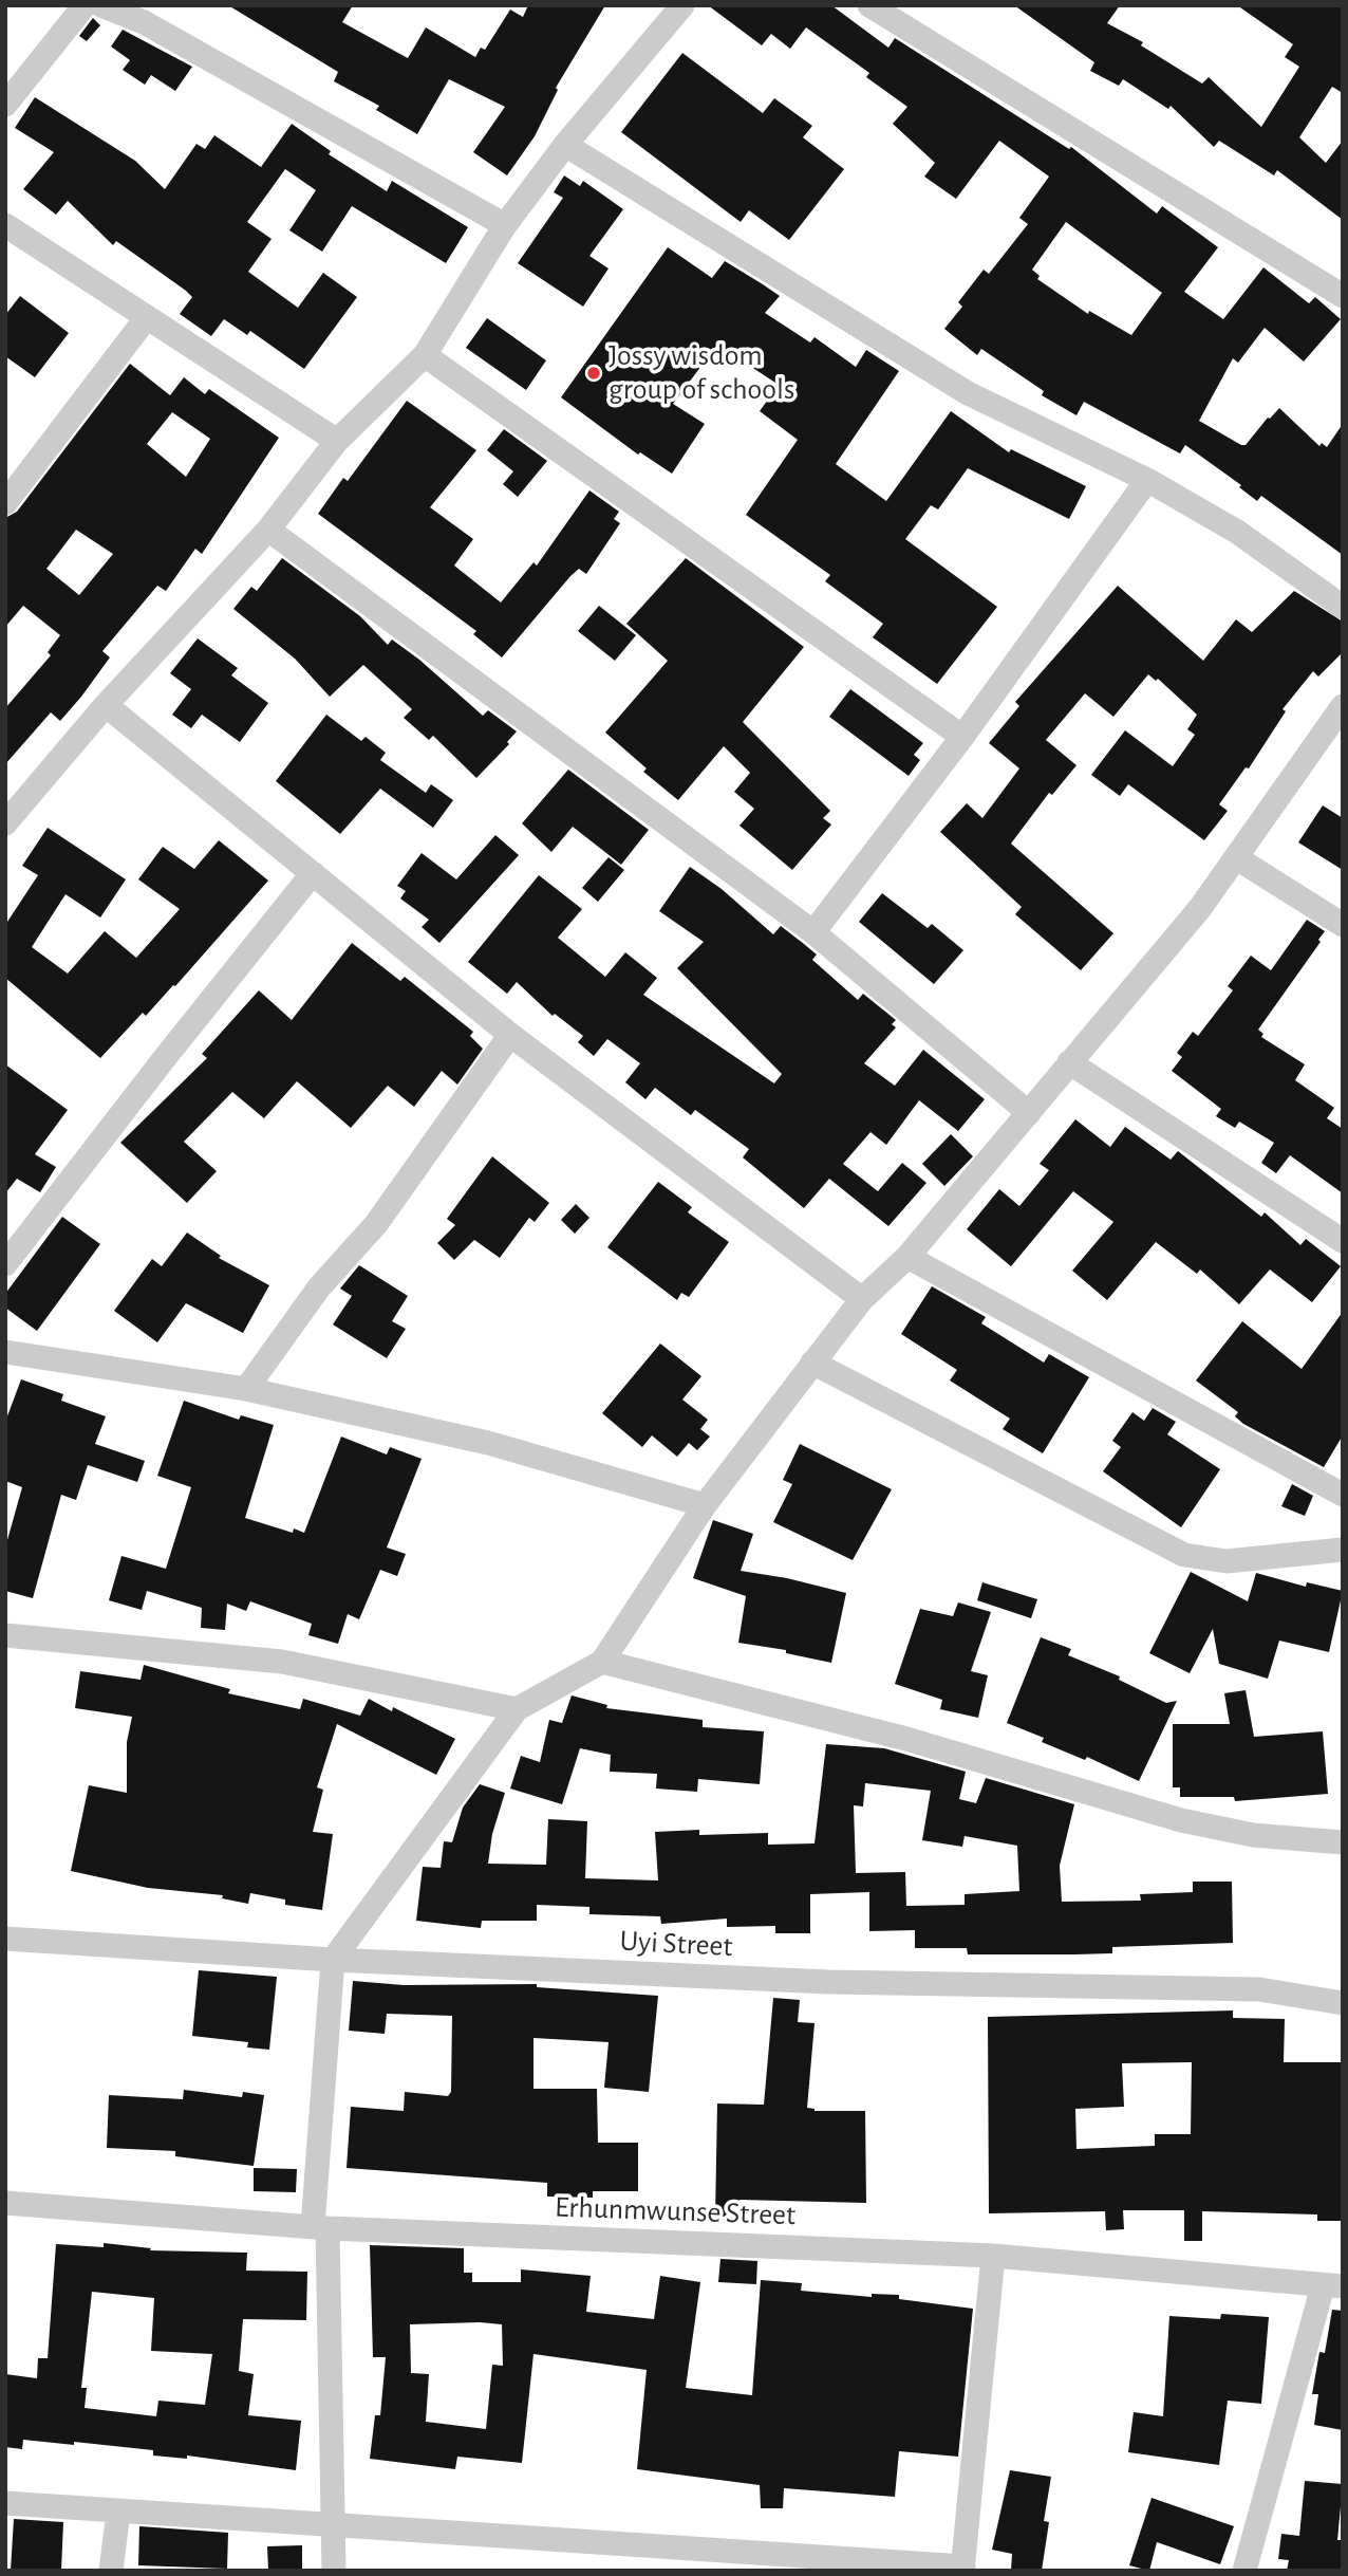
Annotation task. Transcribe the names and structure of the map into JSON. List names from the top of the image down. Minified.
{"streets":{"street":["Uyi Street","Erhunmwunse Street"]},"places":["Jossy wisdom group of schools"]}
